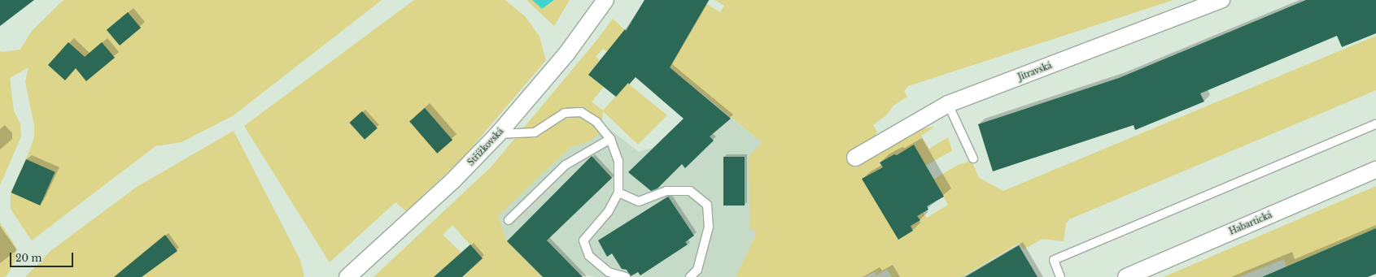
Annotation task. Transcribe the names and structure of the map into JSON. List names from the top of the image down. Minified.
{"streets":{"street":["Jitravská","Střížkovská","Habartická"]},"scale_bar":"20 m"}
